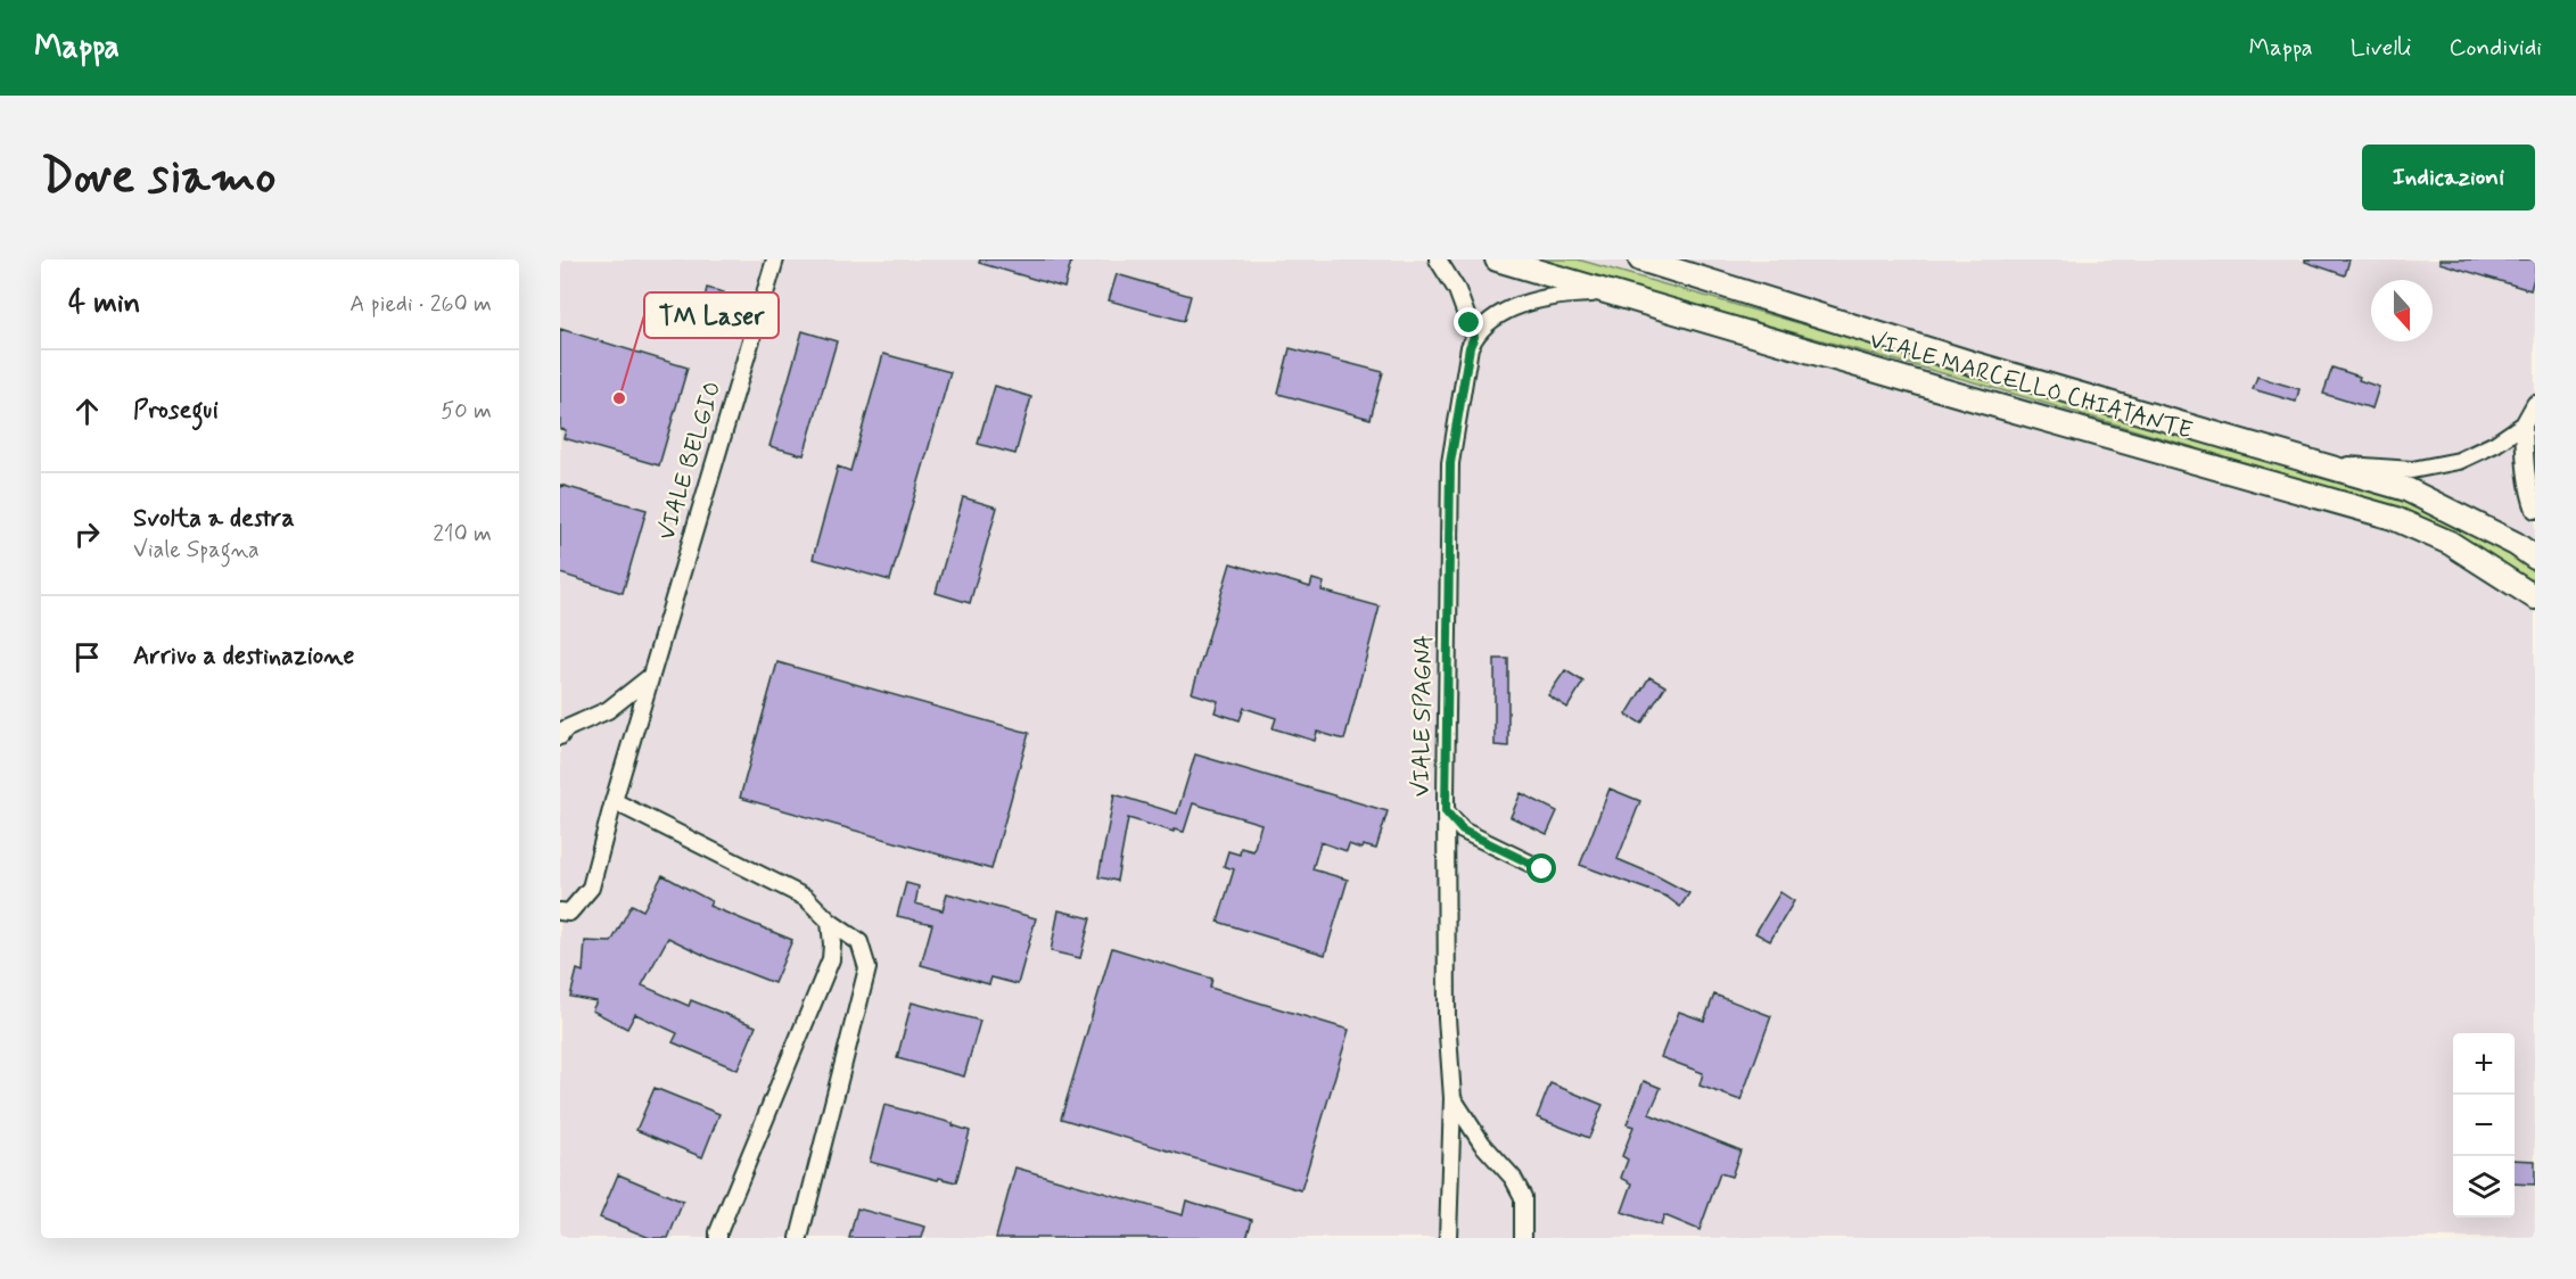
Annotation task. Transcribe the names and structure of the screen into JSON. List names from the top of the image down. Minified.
{"streets":{"street":["VIALE MARCELLO CHIATANTE","VIALE BELGIO","VIALE SPAGNA"]},"places":["TM Laser"],"north":"bottom","page":{"header":"Mappa","nav":["Mappa","Livelli","Condividi"],"buttons":"Indicazioni","title":"Dove siamo","heading":["4 min","A piedi · 260 m"],"list":[["Prosegui","50 m"],["Svolta a destra","Viale Spagna","210 m"],"Arrivo a destinazione"],"map_buttons":["+","−"]}}
